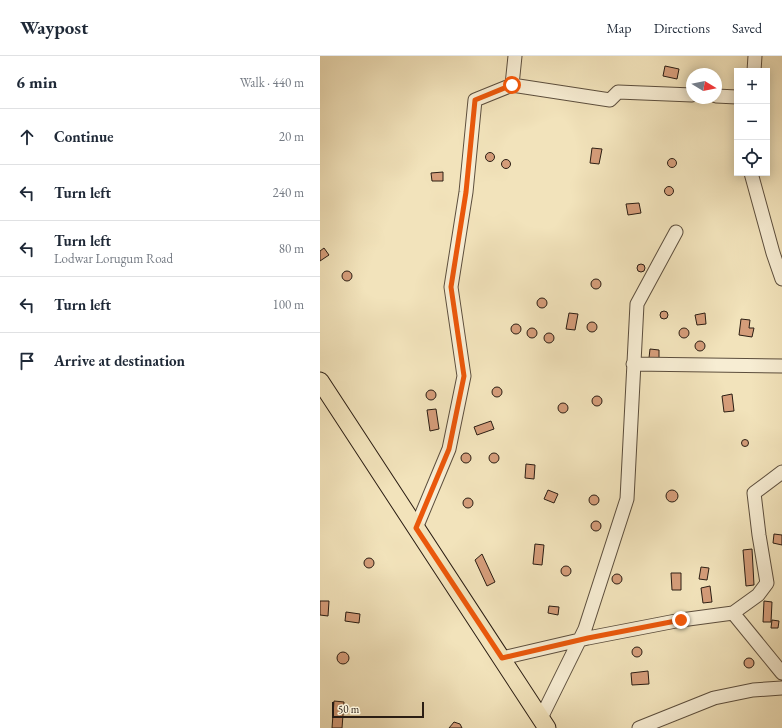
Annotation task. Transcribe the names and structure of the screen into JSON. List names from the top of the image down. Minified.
{"scale_bar":"50 m","north":"right","page":{"header":"Waypost","nav":["Map","Directions","Saved"],"heading":["6 min","Walk · 440 m"],"map_buttons":["+","−"],"list":[["Continue","20 m"],["Turn left","240 m"],["Turn left","Lodwar Lorugum Road","80 m"],["Turn left","100 m"],"Arrive at destination"],"scale":"50 m"}}
